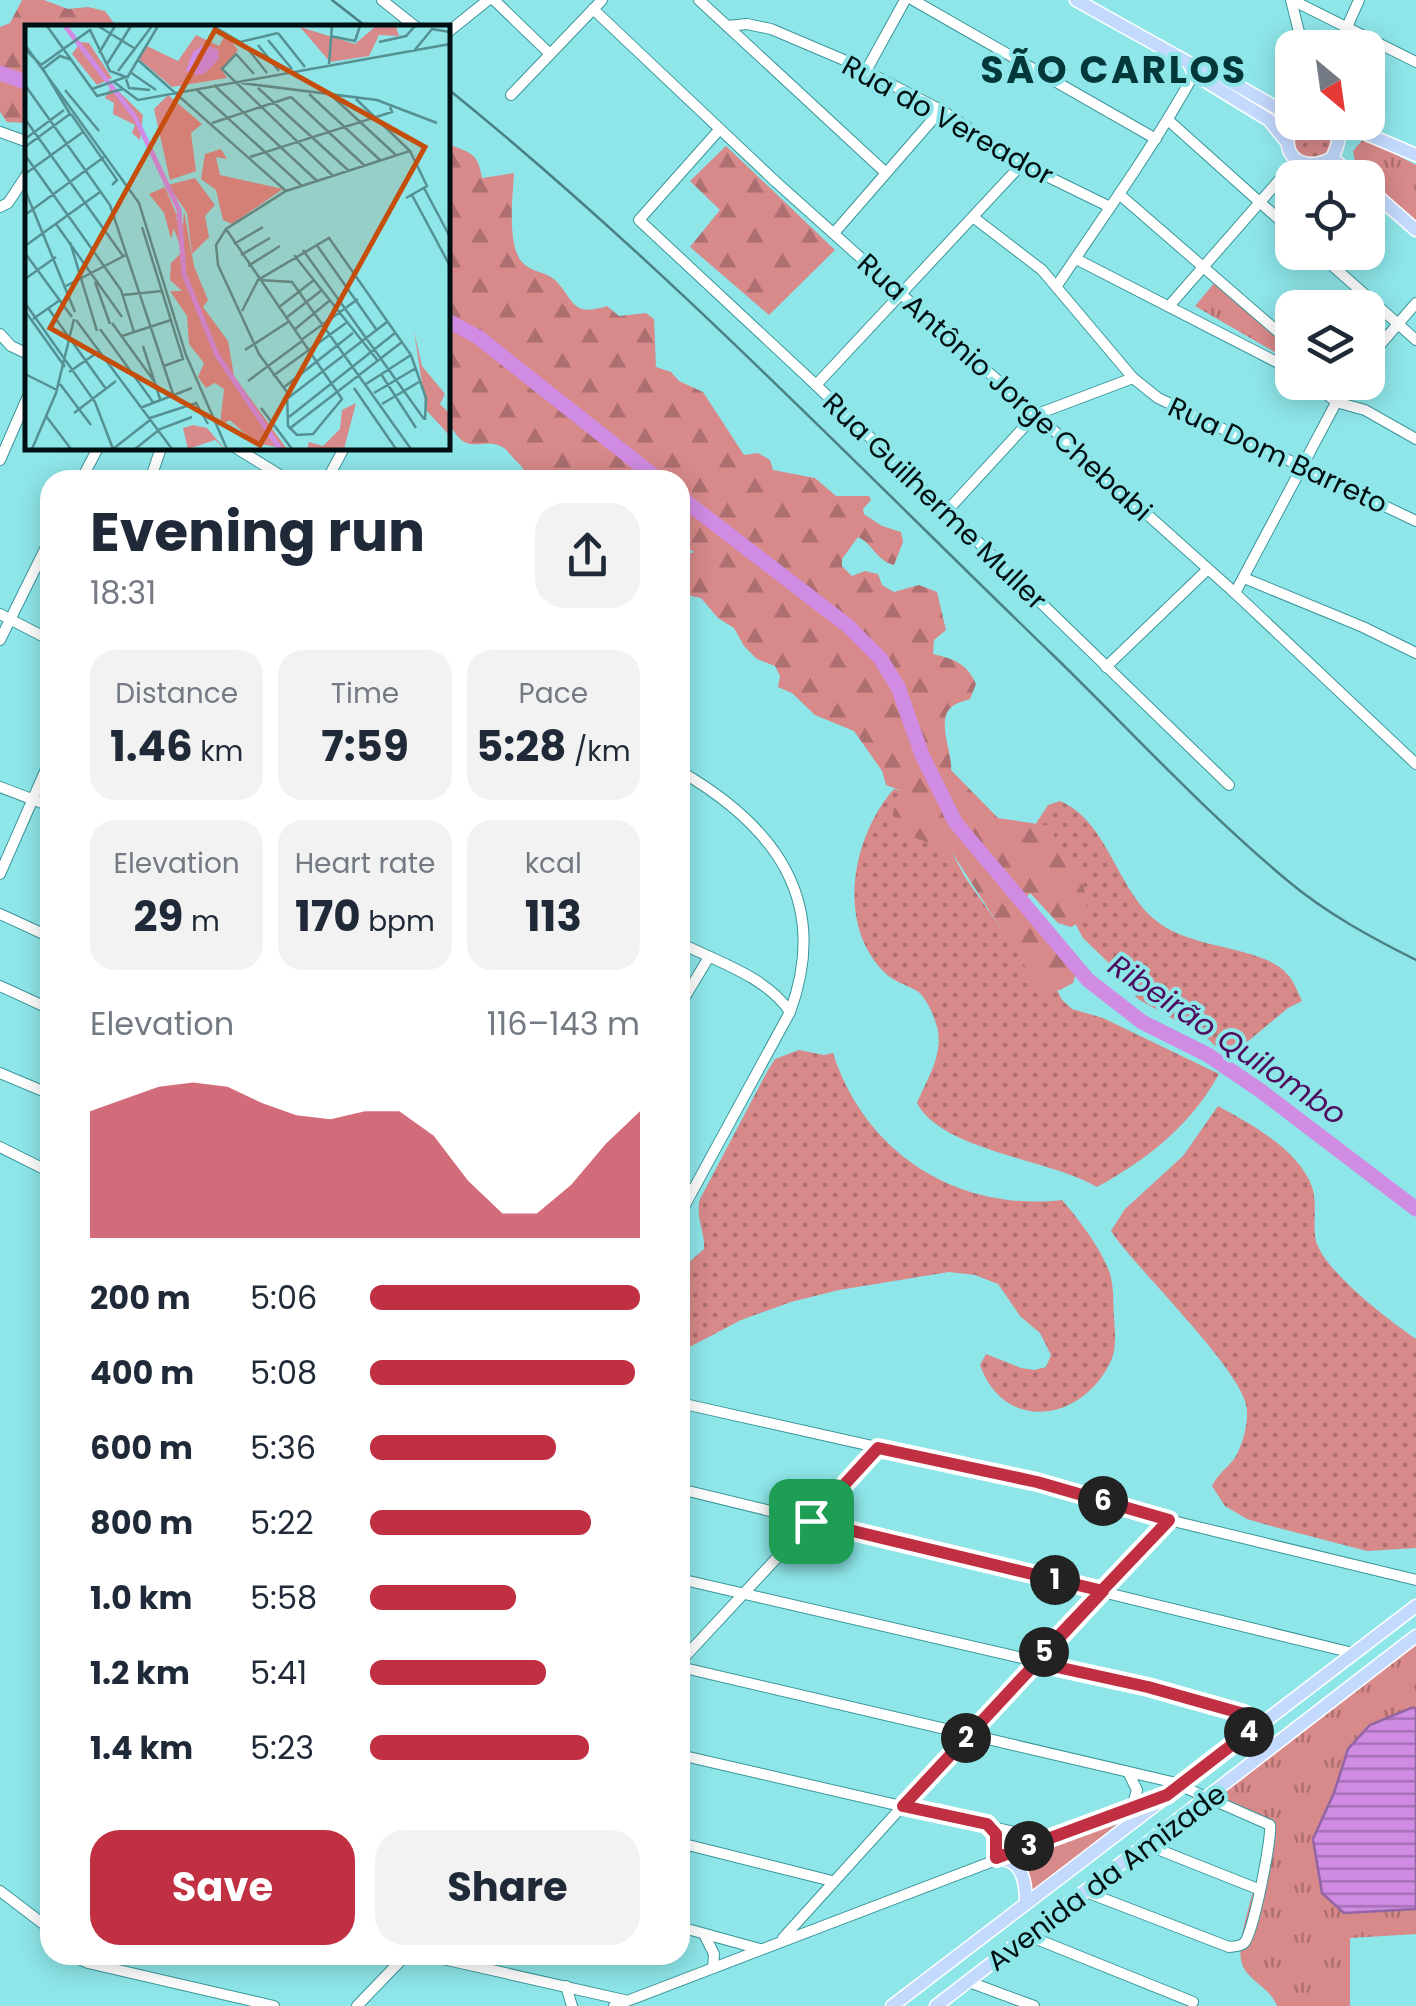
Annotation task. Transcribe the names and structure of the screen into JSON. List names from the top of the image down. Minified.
{"streets":{"main road":["Avenida da Amizade"],"street":["Rua do Vereador","Rua Antônio Jorge Chebabi","Rua Dom Barreto","Rua Guilherme Muller"]},"crossings":[["Rua Antônio Jorge Chebabi","Rua Guilherme Muller"]],"districts":["SÃO CARLOS"],"water":["Ribeirão Quilombo"],"north":"bottom right","page":{"heading":["Evening run","18:31"],"stats":[["Distance","1.46 km"],["Time","7:59"],["Pace","5:28 /km"],["Elevation","29 m"],["Heart rate","170 bpm"],["kcal","113"]],"chart":["Elevation","116–143 m"],"list":[{"name":"200 m","note":"5:06"},{"name":"400 m","note":"5:08"},{"name":"600 m","note":"5:36"},{"name":"800 m","note":"5:22"},{"name":"1.0 km","note":"5:58"},{"name":"1.2 km","note":"5:41"},{"name":"1.4 km","note":"5:23"}],"pins":["6","1","5","4","2","3"],"buttons":["Save","Share"]}}
